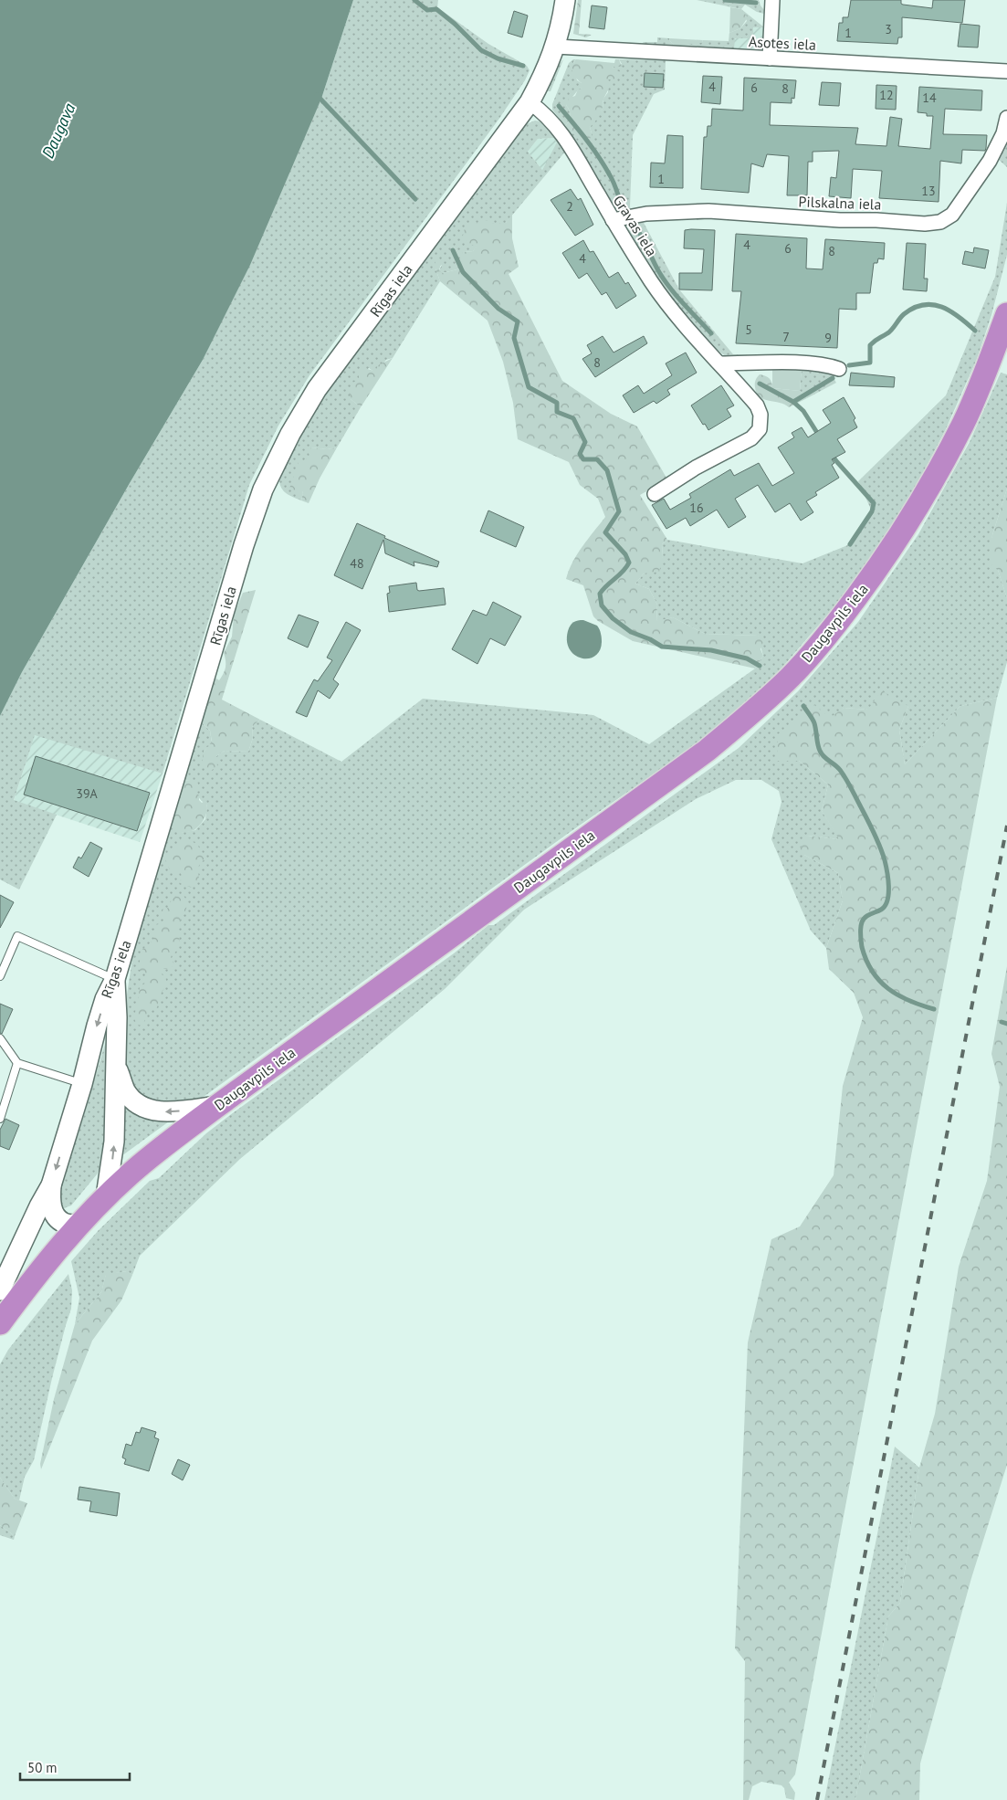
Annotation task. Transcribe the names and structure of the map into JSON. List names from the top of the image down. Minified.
{"streets":{"highway":["Daugavpils iela"],"main road":["Rīgas iela"],"street":["Asotes iela","Pilskalna iela","Gravas iela"]},"crossings":[["Asotes iela","Rīgas iela"],["Pilskalna iela","Gravas iela"],["Gravas iela","Rīgas iela"]],"water":["Daugava"],"house_numbers":["3","1","4","6","8","12","14","1","13","2","4","6","8","4","5","7","9","8","16","48","39A"],"scale_bar":"50 m"}
